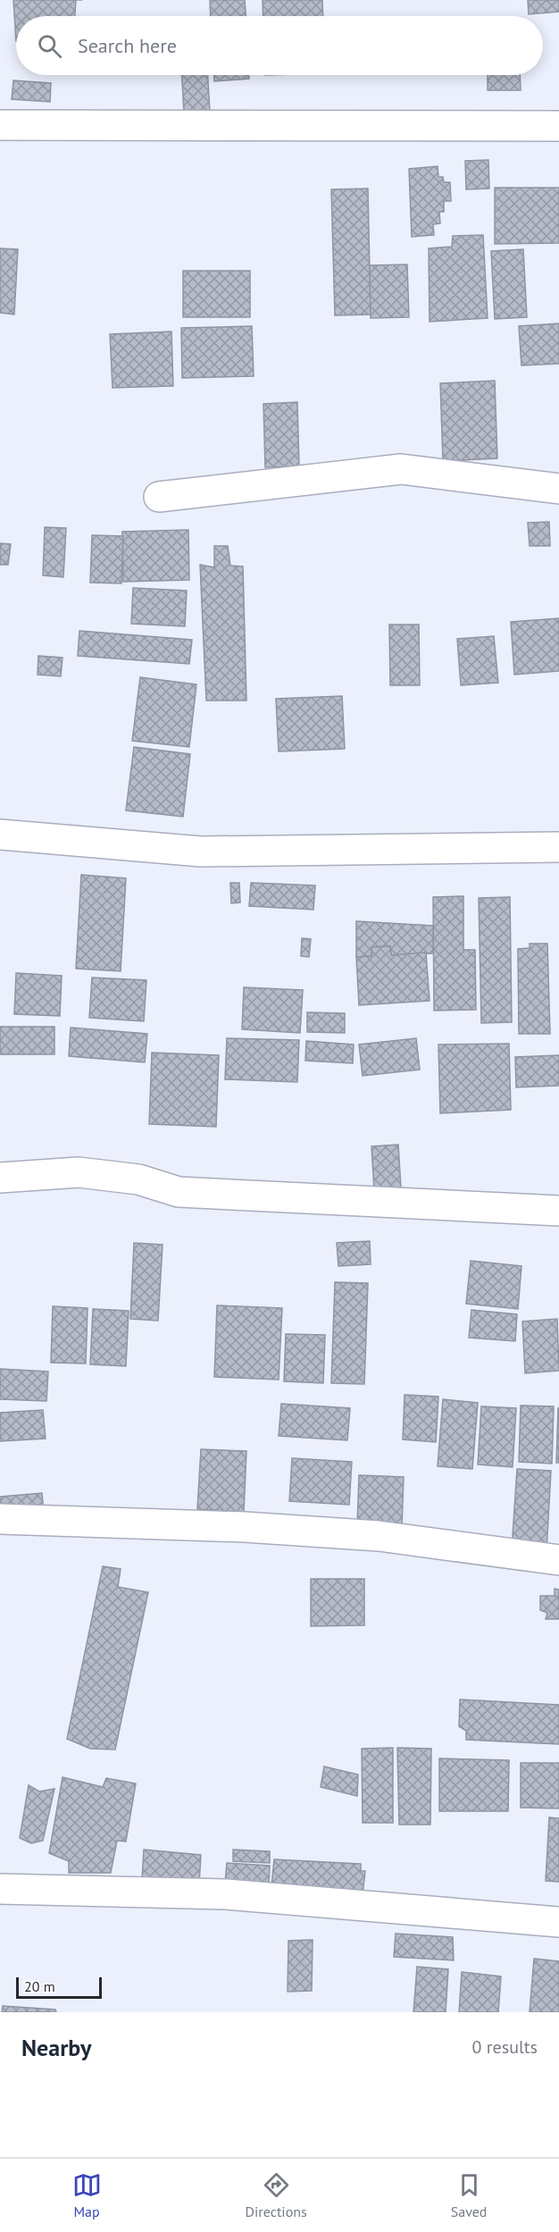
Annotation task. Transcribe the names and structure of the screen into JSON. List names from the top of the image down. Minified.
{"scale_bar":"20 m","page":{"search":"Search here","scale":"20 m","heading":["Nearby","0 results"],"nav":["Map","Directions","Saved"]}}
